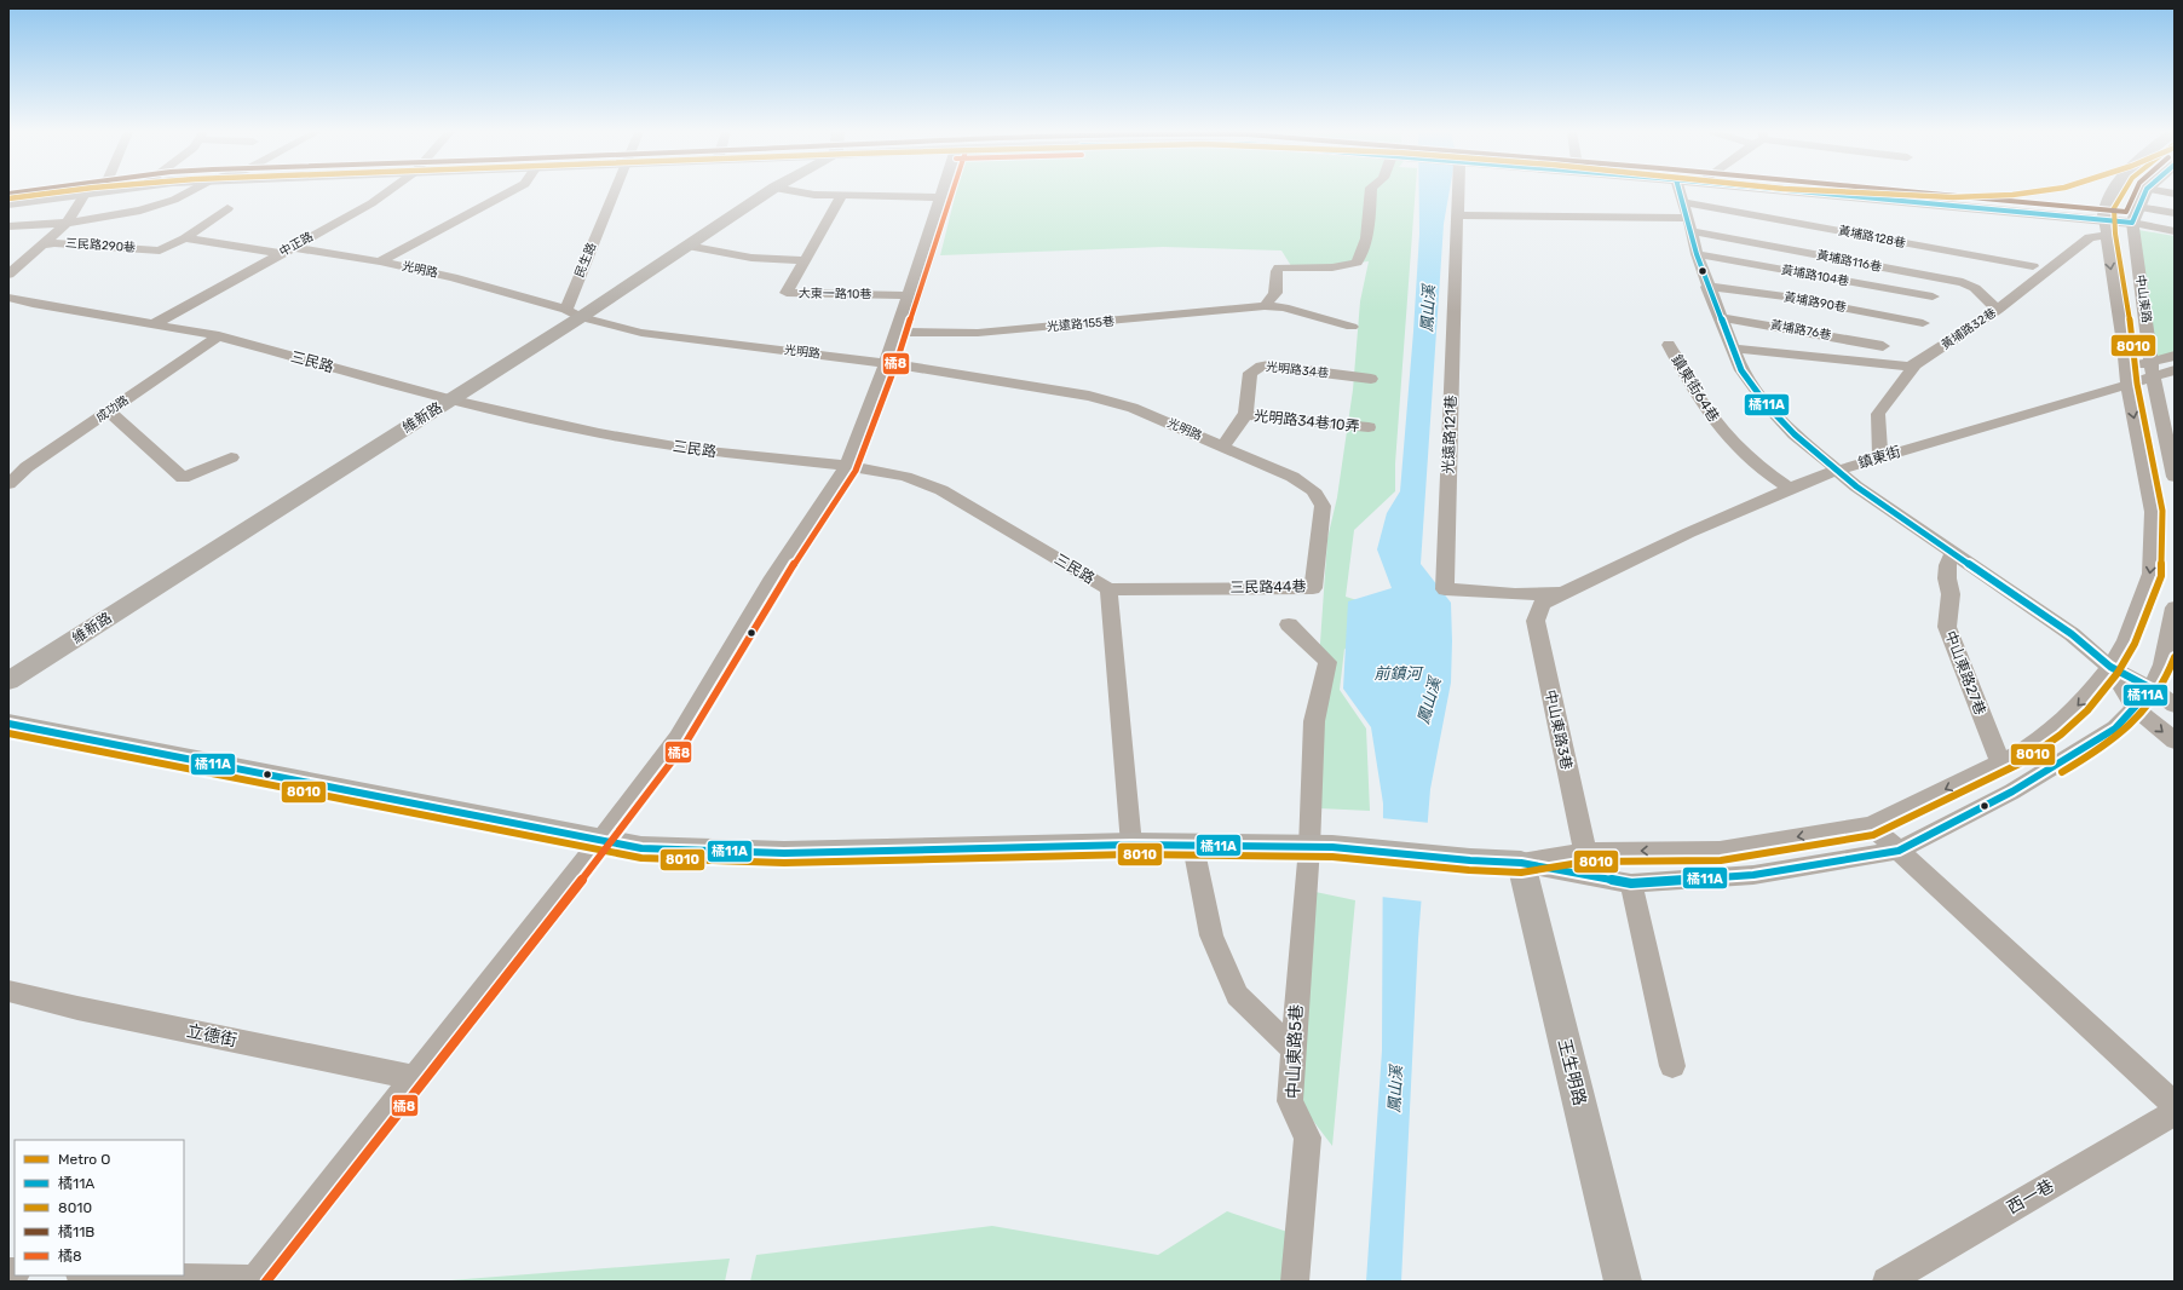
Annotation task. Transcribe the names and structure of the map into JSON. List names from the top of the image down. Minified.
{"streets":{"main road":["中山東路","維新路","王生明路"],"street":["黃埔路128巷","中正路","三民路290巷","民生路","黃埔路116巷","光明路","黃埔路104巷","大東一路10巷","黃埔路90巷","光遠路155巷","黃埔路32巷","黃埔路76巷","三民路","光明路34巷","鎮東街64巷","成功路","光明路34巷10弄","光遠路121巷","鎮東街","三民路44巷","中山東路27巷","中山東路3巷","立德街","中山東路5巷","西一巷"]},"crossings":[["黃埔路128巷","黃埔路116巷"],["中正路","光明路"],["中正路","三民路"],["三民路290巷","光明路"],["民生路","光明路"],["民生路","維新路"],["黃埔路116巷","黃埔路32巷"],["光明路","維新路"],["光明路","三民路44巷"],["中山東路","黃埔路32巷"],["中山東路","鎮東街"],["中山東路","中山東路27巷"],["中山東路","中山東路3巷"],["中山東路","王生明路"],["黃埔路32巷","鎮東街"],["三民路","成功路"],["三民路","維新路"],["三民路","三民路44巷"],["光明路34巷","光明路34巷10弄"],["鎮東街64巷","鎮東街"],["光遠路121巷","鎮東街"],["光遠路121巷","中山東路3巷"],["鎮東街","中山東路3巷"]],"water":["鳳山溪","前鎮河"],"lines":["metro line O","transit line 橘11A","transit line 8010","transit line 橘11B","transit line 橘8"],"legend":["Metro O","橘11A","8010","橘11B","橘8"]}
